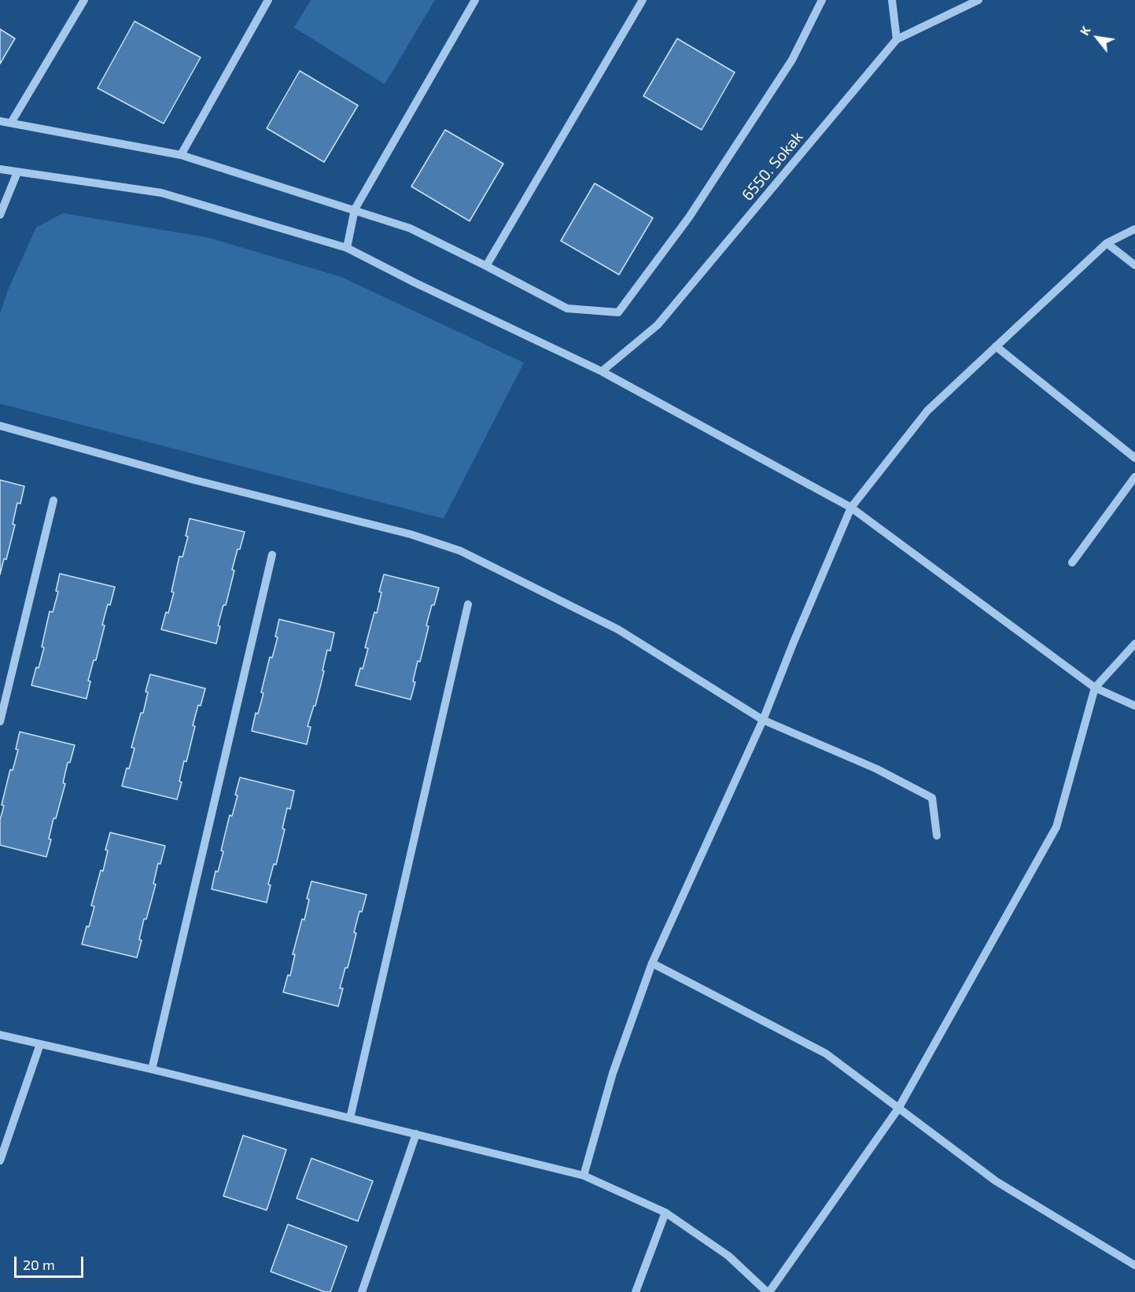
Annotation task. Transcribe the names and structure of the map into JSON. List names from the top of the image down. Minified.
{"streets":{"street":["6550. Sokak"]},"scale_bar":"20 m","north":"top left"}
